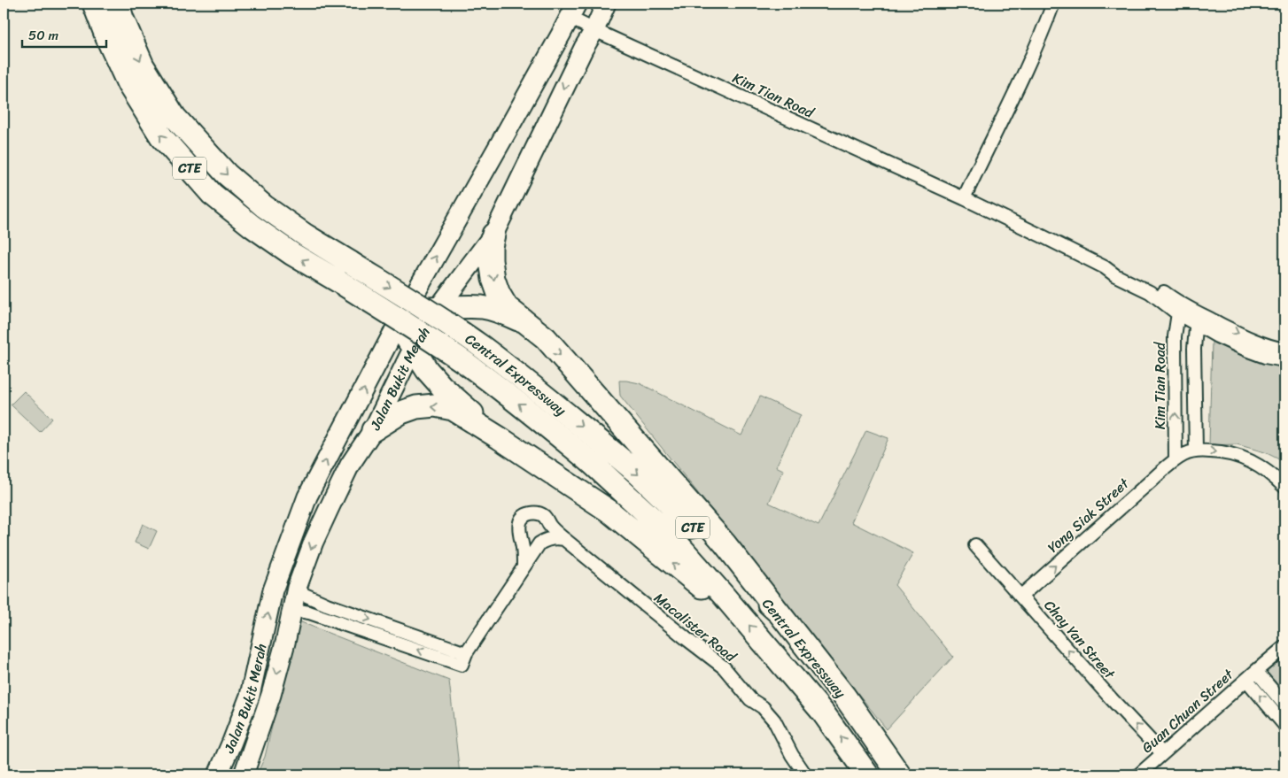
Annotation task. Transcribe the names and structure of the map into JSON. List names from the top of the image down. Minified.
{"streets":{"highway":["CTE","Central Expressway"],"main road":["Jalan Bukit Merah"],"street":["Kim Tian Road","Yong Siak Street","Macalister Road","Chay Yan Street","Guan Chuan Street"]},"crossings":[["Kim Tian Road","Jalan Bukit Merah"],["Kim Tian Road","Yong Siak Street"],["Yong Siak Street","Chay Yan Street"],["Chay Yan Street","Guan Chuan Street"]],"one_way":["Yong Siak Street","Chay Yan Street"],"scale_bar":"50 m"}
